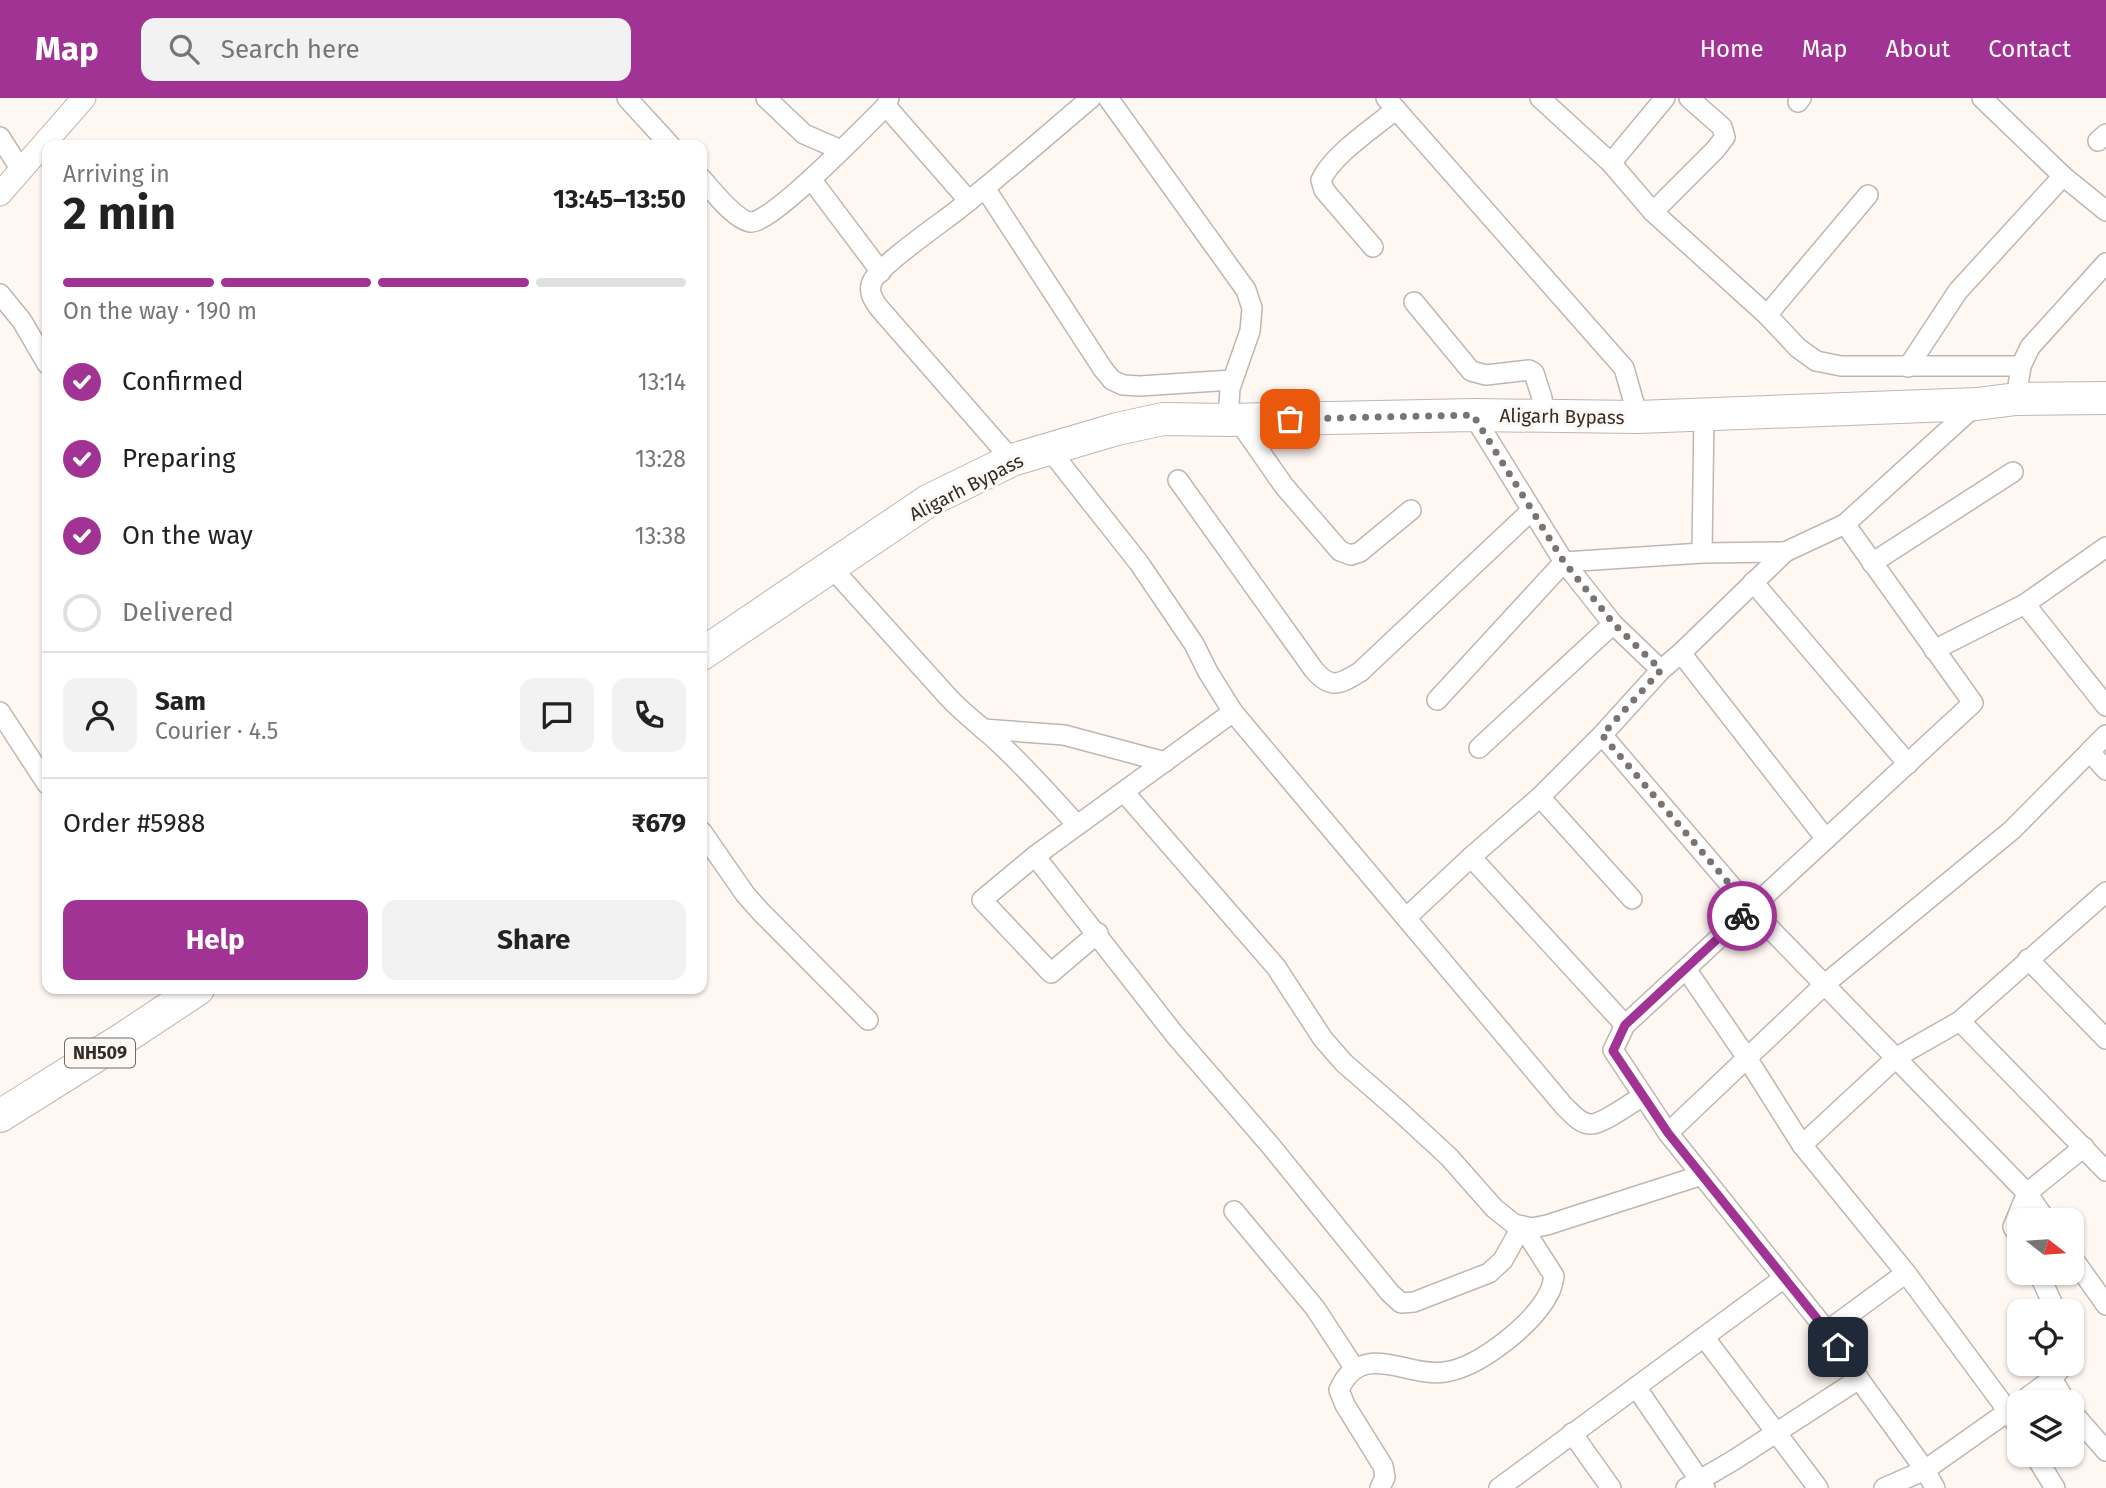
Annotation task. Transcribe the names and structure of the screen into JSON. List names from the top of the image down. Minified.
{"streets":{"highway":["Aligarh Bypass","NH509"]},"north":"right","page":{"header":"Map","search":"Search here","nav":["Home","Map","About","Contact"],"heading":["2 min","Arriving in","13:45–13:50"],"panel":["Sam","Courier · 4.5","Order #5988","₹679"],"bar":"On the way · 190 m","list":[["Confirmed","13:14"],["Preparing","13:28"],["On the way","13:38"],"Delivered"],"buttons":["Help","Share"]}}
